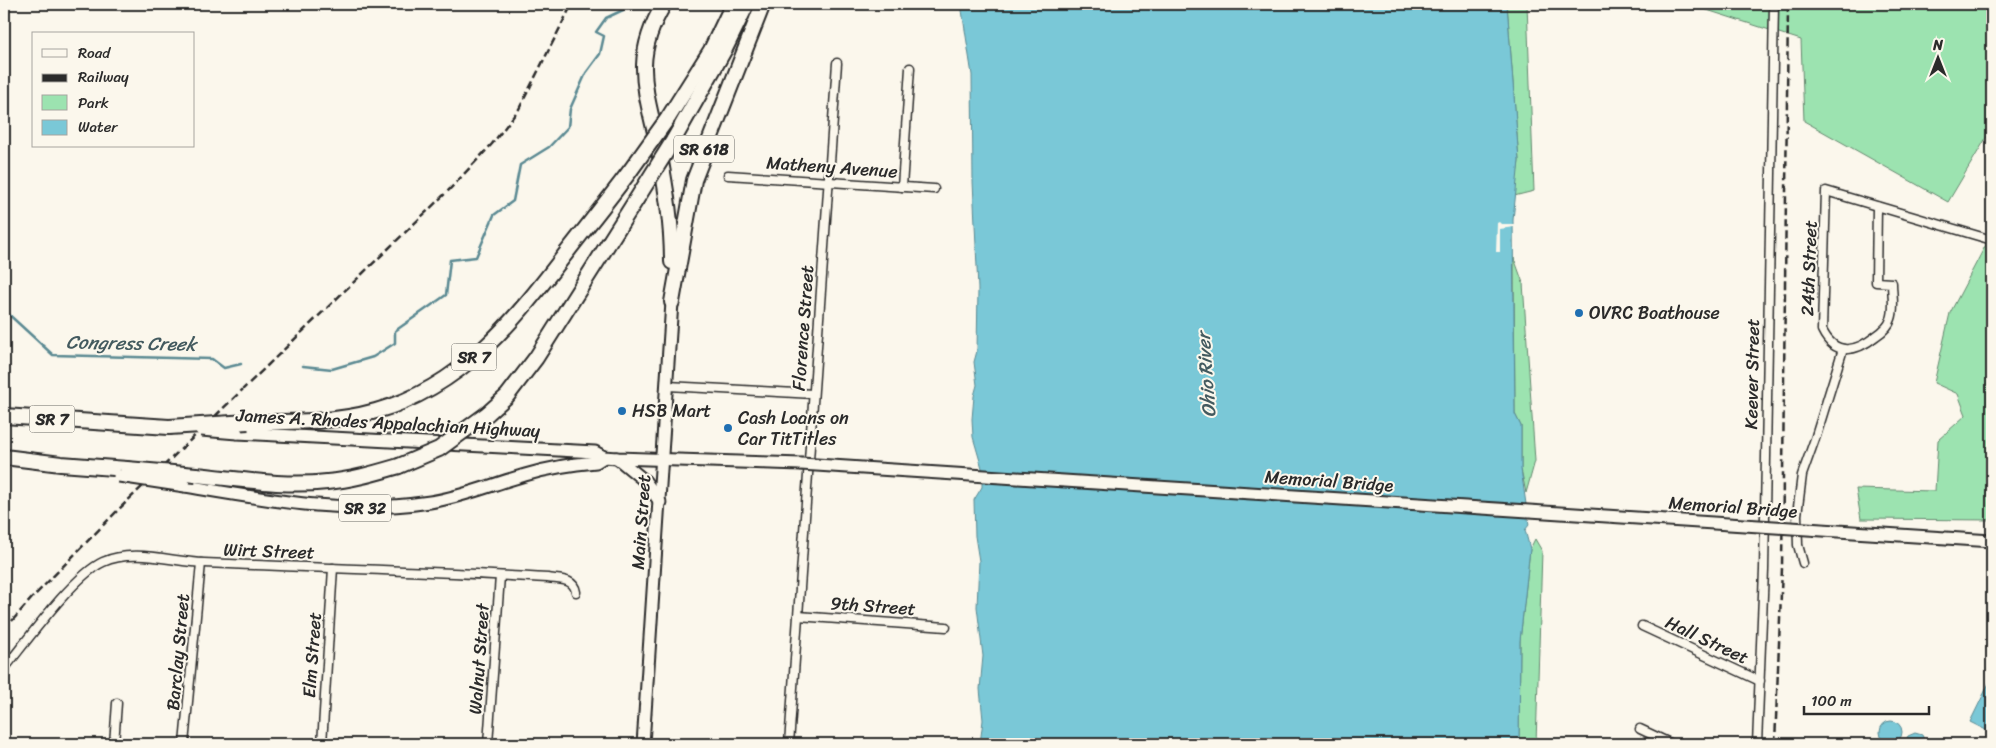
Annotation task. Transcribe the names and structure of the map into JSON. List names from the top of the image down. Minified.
{"streets":{"highway":["SR 618","SR 7"],"main road":["James A. Rhodes Appalachian Highway","Memorial Bridge","SR 32","Main Street"],"street":["Matheny Avenue","24th Street","Florence Street","Keever Street","Wirt Street","9th Street","Hall Street","Barclay Street","Elm Street","Walnut Street"]},"crossings":[["SR 618","Main Street"],["Matheny Avenue","Florence Street"],["Florence Street","9th Street"],["SR 7","James A. Rhodes Appalachian Highway"],["Keever Street","Hall Street"],["James A. Rhodes Appalachian Highway","Memorial Bridge"],["James A. Rhodes Appalachian Highway","Main Street"],["Memorial Bridge","Main Street"],["Wirt Street","Barclay Street"],["Wirt Street","Elm Street"],["Wirt Street","Walnut Street"]],"water":["Congress Creek","Ohio River"],"places":["OVRC Boathouse","HSB Mart","Cash Loans on Car TitTitles"],"legend":["Road","Railway","Park","Water"],"scale_bar":"100 m","north":"top"}
